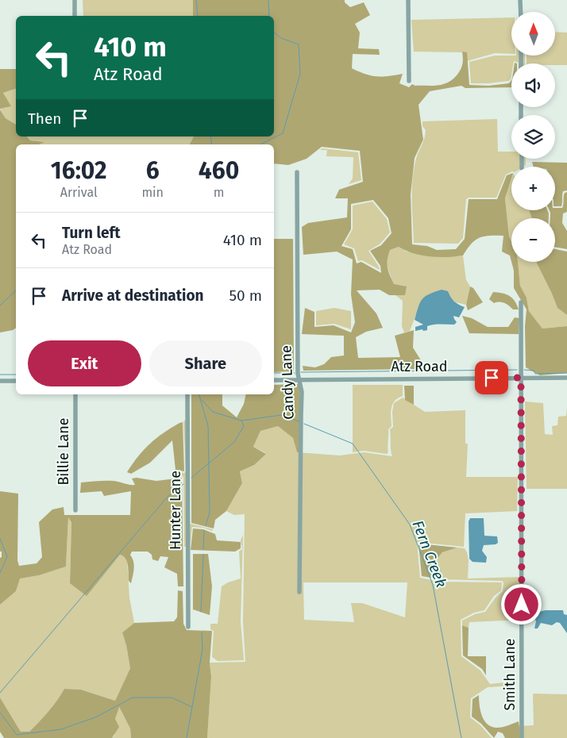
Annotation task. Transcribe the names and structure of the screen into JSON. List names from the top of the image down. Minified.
{"streets":{"street":["Atz Road","Candy Lane","Billie Lane","Hunter Lane","Smith Lane"]},"crossings":[["Atz Road","Candy Lane"],["Atz Road","Smith Lane"]],"water":["Fern Creek"],"north":"top","page":{"map_buttons":["+","−"],"turn":["410 m","Atz Road"],"then":"Then","eta":["16:02","Arrival","6","min","460","m"],"list":[{"name":"Turn left","note":"Atz Road","value":"410 m"},{"name":"Arrive at destination","value":"50 m"}],"buttons":["Exit","Share"]}}
